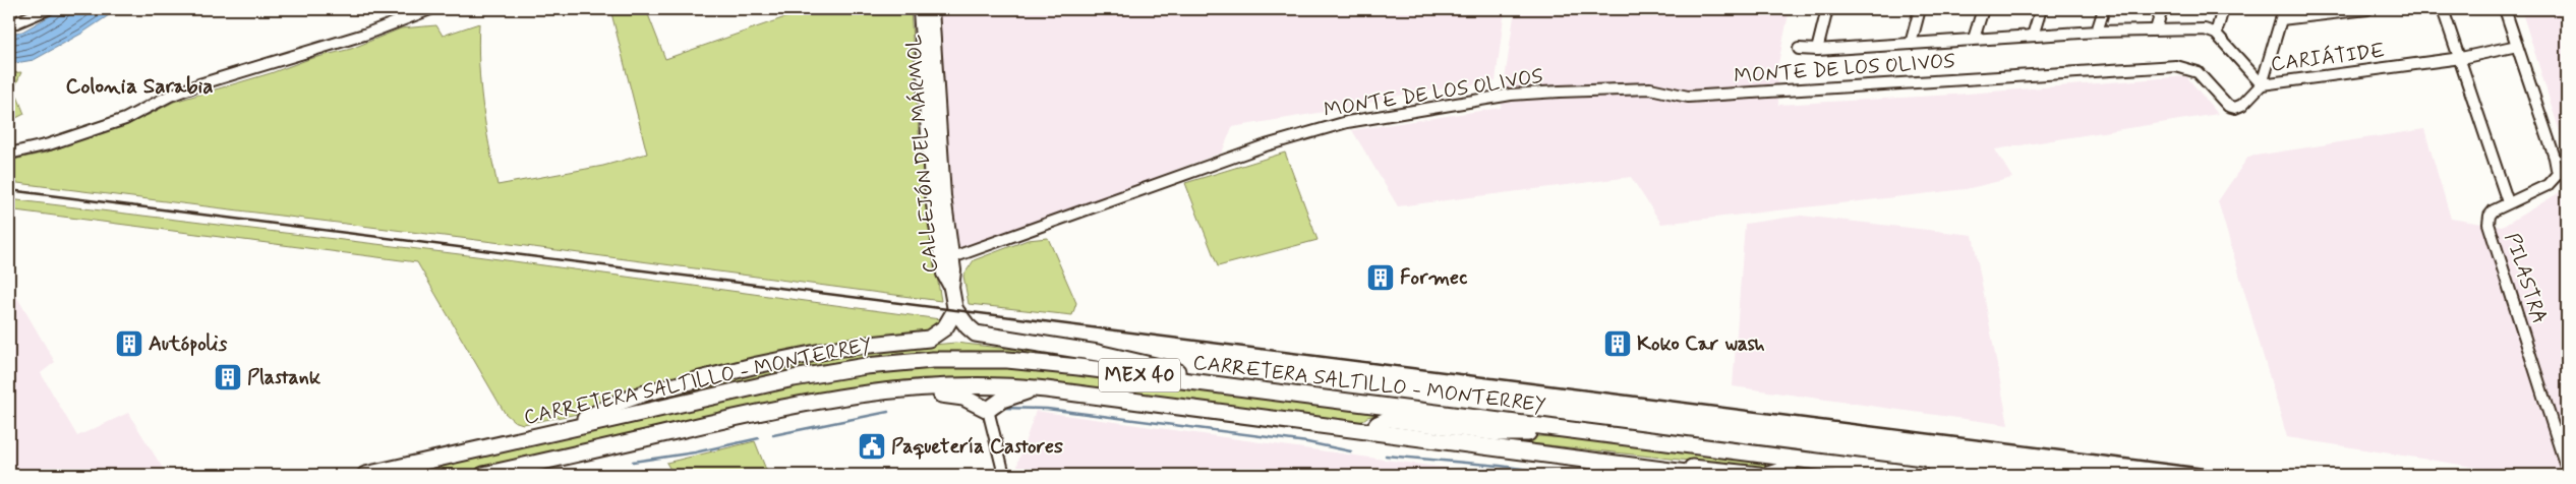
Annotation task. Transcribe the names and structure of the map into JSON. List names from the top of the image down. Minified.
{"streets":{"main road":["MEX 40","CARRETERA SALTILLO - MONTERREY"],"street":["CARIÁTIDE","MONTE DE LOS OLIVOS","CALLEJÓN DEL MÁRMOL","PILASTRA"]},"crossings":[["CARIÁTIDE","MONTE DE LOS OLIVOS"],["MONTE DE LOS OLIVOS","CALLEJÓN DEL MÁRMOL"]],"districts":["Colonia Sarabia"],"places":{"building":["Formec","Autópolis","Koko Car wash","Plastank"],"public building":["Paquetería Castores"]}}
